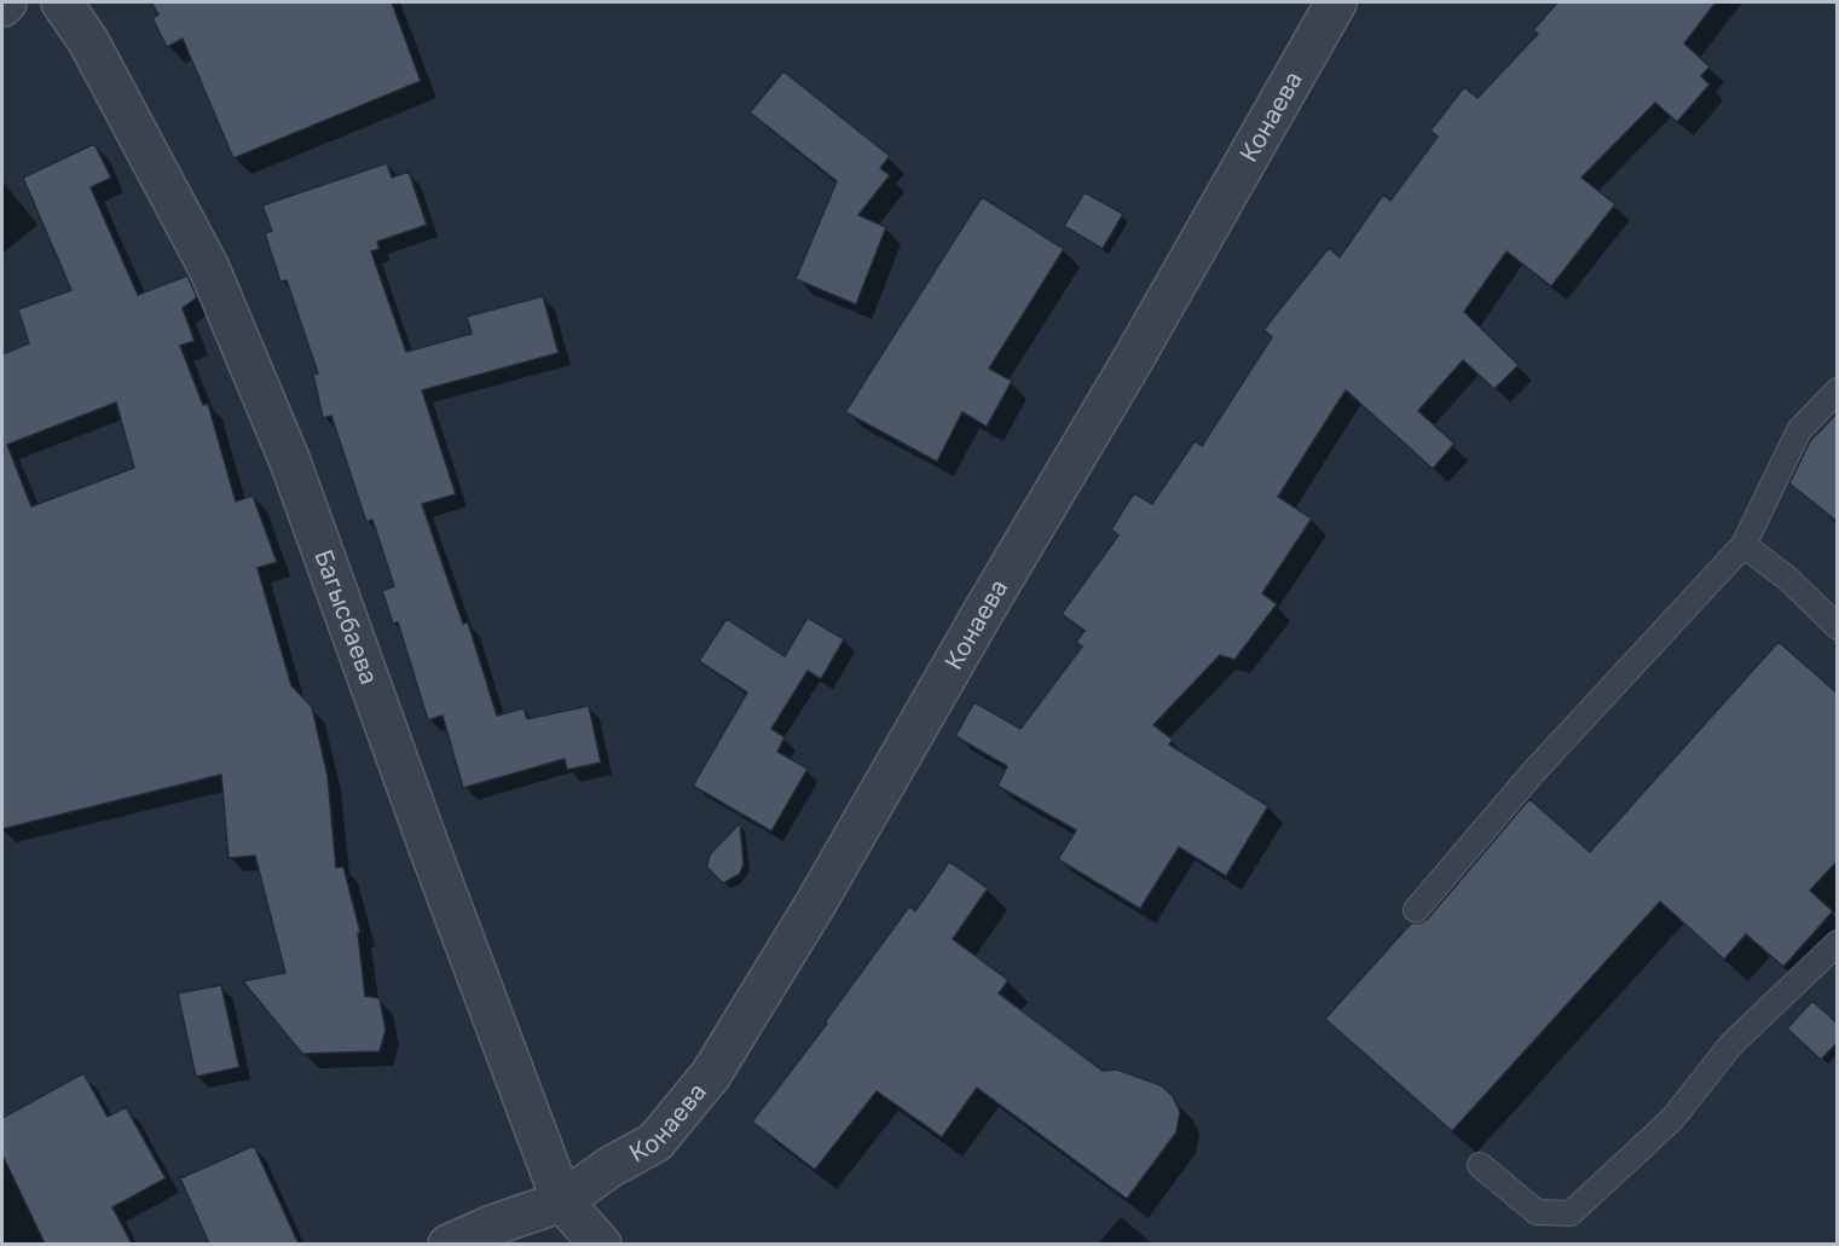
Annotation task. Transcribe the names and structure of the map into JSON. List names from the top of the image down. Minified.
{"streets":{"street":["Конаева","Багысбаева"]},"crossings":[["Конаева","Багысбаева"]]}
